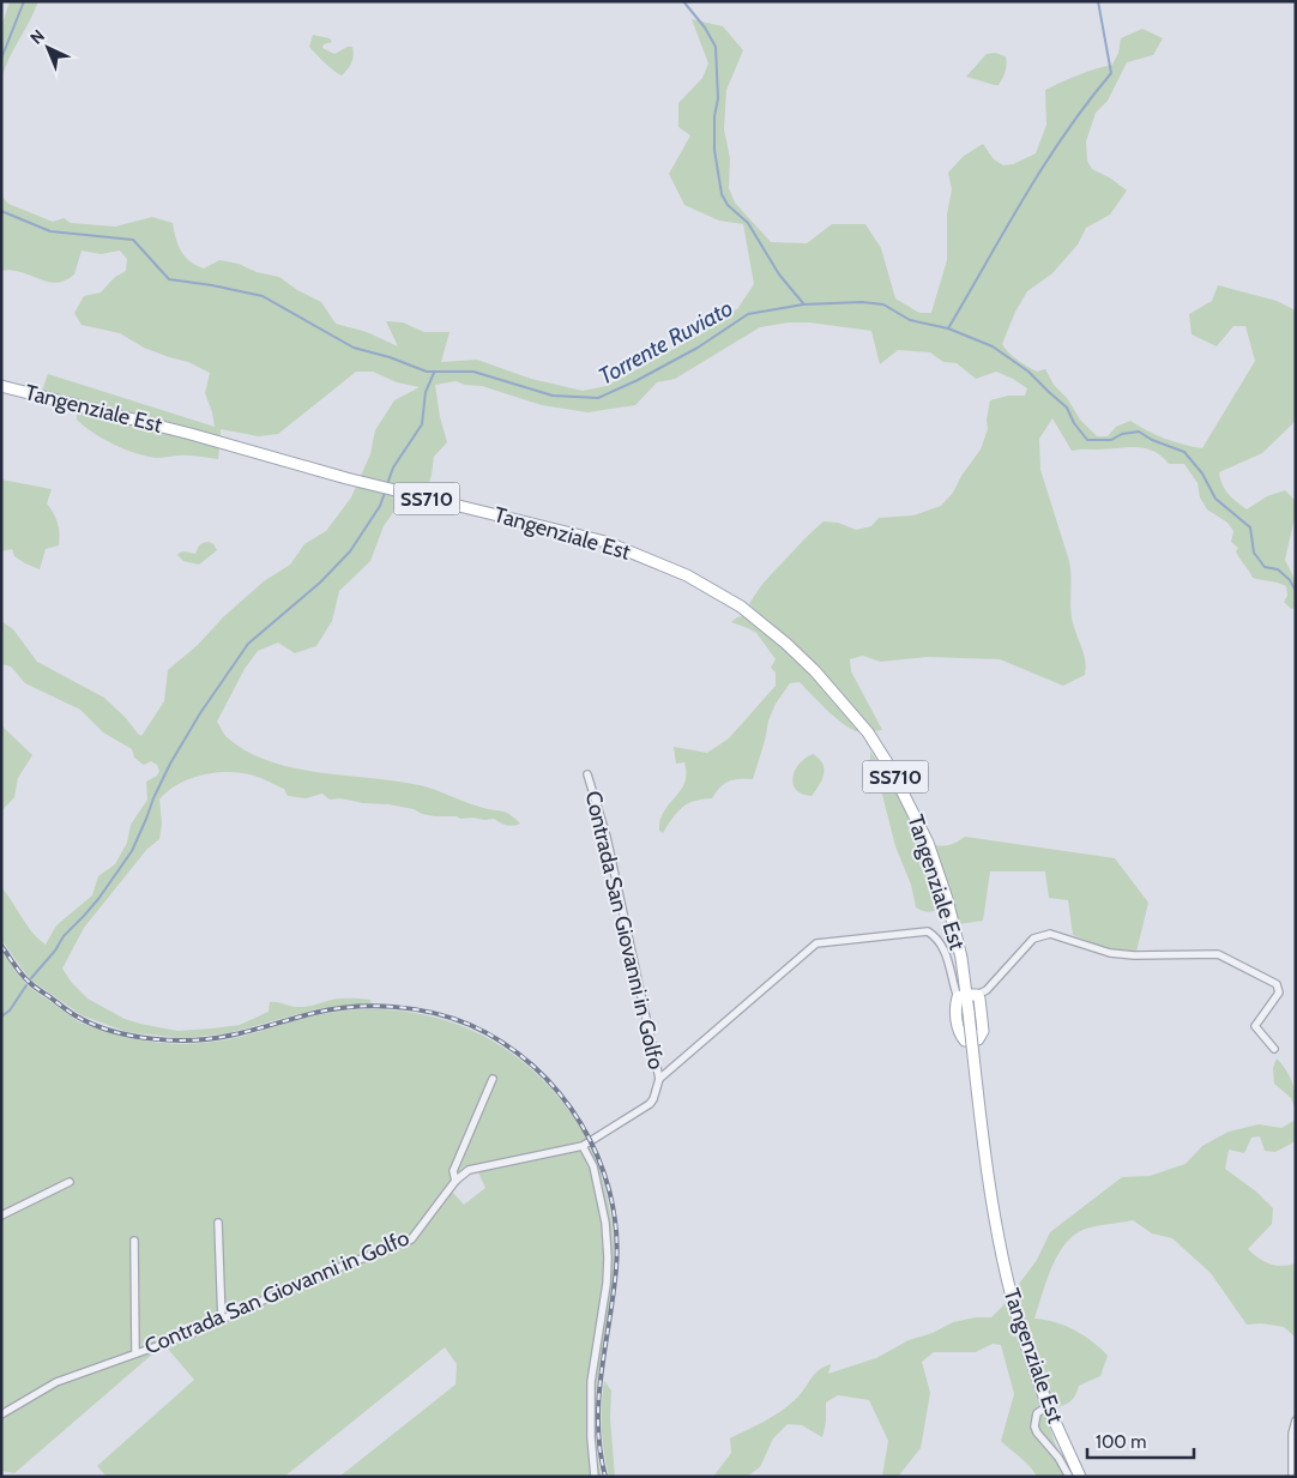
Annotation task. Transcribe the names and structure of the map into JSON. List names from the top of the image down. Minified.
{"streets":{"main road":["Tangenziale Est","SS710"],"street":["Contrada San Giovanni in Golfo"]},"water":["Torrente Ruviato"],"scale_bar":"100 m","north":"top left"}
